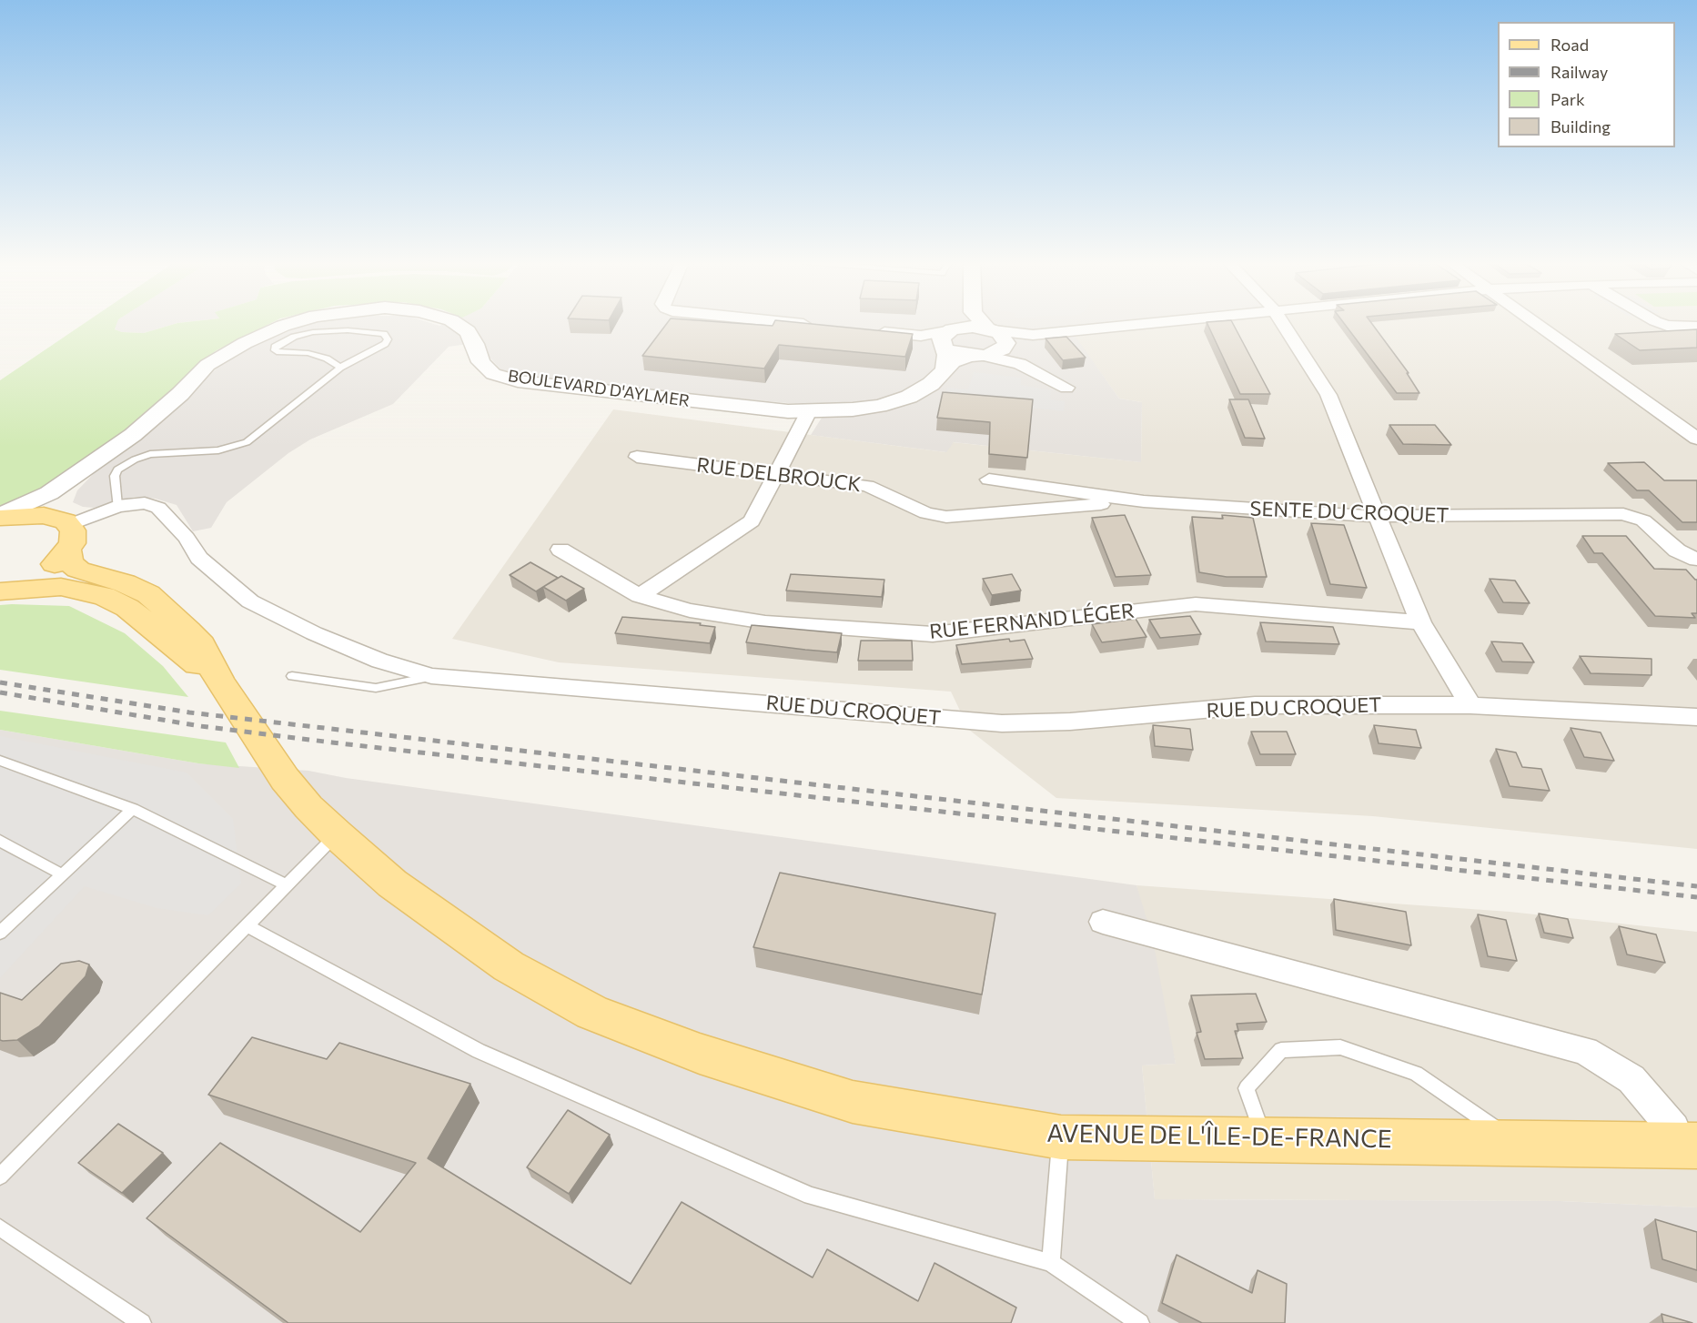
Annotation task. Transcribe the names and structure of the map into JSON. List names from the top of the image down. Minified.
{"streets":{"main road":["AVENUE DE L'ÎLE-DE-FRANCE"],"street":["BOULEVARD D'AYLMER","RUE DELBROUCK","SENTE DU CROQUET","RUE FERNAND LÉGER","RUE DU CROQUET"]},"crossings":[["BOULEVARD D'AYLMER","RUE DU CROQUET"],["BOULEVARD D'AYLMER","AVENUE DE L'ÎLE-DE-FRANCE"],["RUE DELBROUCK","SENTE DU CROQUET"],["RUE DU CROQUET","AVENUE DE L'ÎLE-DE-FRANCE"]],"legend":["Road","Railway","Park","Building"]}
